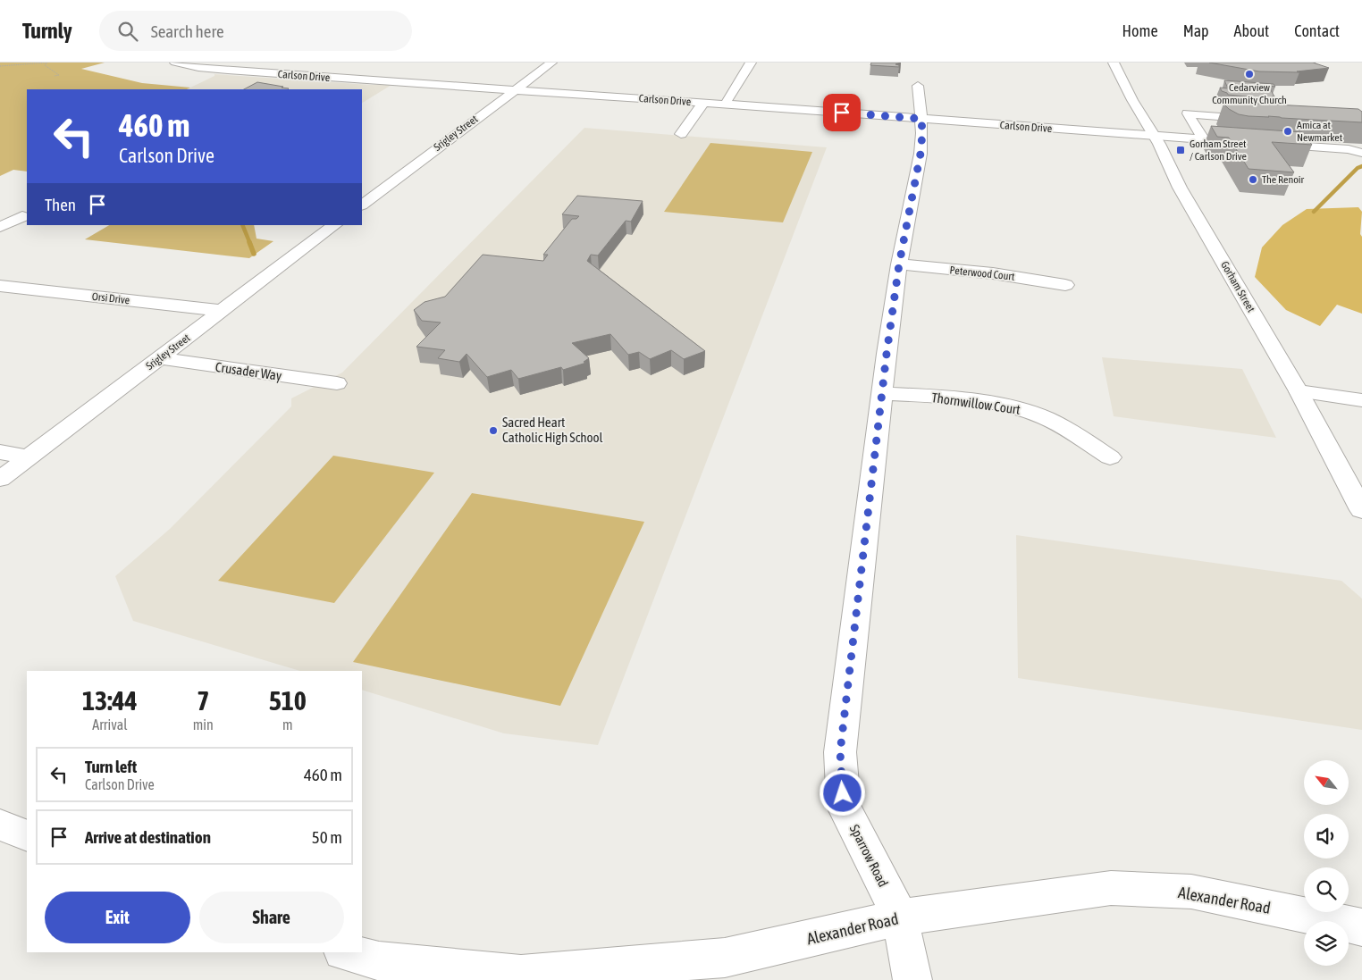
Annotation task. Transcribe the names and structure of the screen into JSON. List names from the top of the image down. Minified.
{"streets":{"street":["Carlson Drive","Srigley Street","Peterwood Court","Gorham Street","Orsi Drive","Crusader Way","Thornwillow Court","Sparrow Road","Alexander Road"]},"crossings":[["Carlson Drive","Srigley Street"],["Carlson Drive","Gorham Street"],["Carlson Drive","Sparrow Road"],["Srigley Street","Orsi Drive"],["Srigley Street","Crusader Way"],["Peterwood Court","Sparrow Road"],["Thornwillow Court","Sparrow Road"],["Sparrow Road","Alexander Road"]],"places":{"other":["Cedarview Community Church","Amica at Newmarket","The Renoir","Sacred Heart Catholic High School"],"transit":["Gorham Street / Carlson Drive"]},"north":"top left","page":{"header":"Turnly","search":"Search here","nav":["Home","Map","About","Contact"],"turn":["460 m","Carlson Drive"],"then":"Then","eta":["13:44","Arrival","7","min","510","m"],"list":[{"name":"Turn left","note":"Carlson Drive","value":"460 m"},{"name":"Arrive at destination","value":"50 m"}],"buttons":["Exit","Share"]}}
